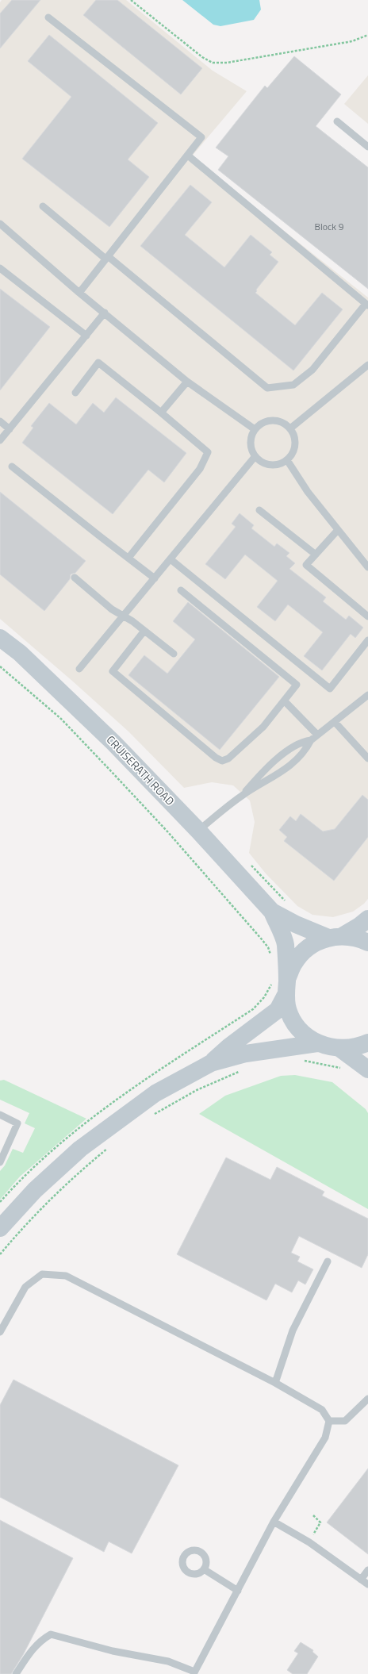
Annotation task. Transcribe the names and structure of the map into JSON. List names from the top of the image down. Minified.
{"streets":{"main road":["CRUISERATH ROAD"]},"house_numbers":["Block 9"]}
